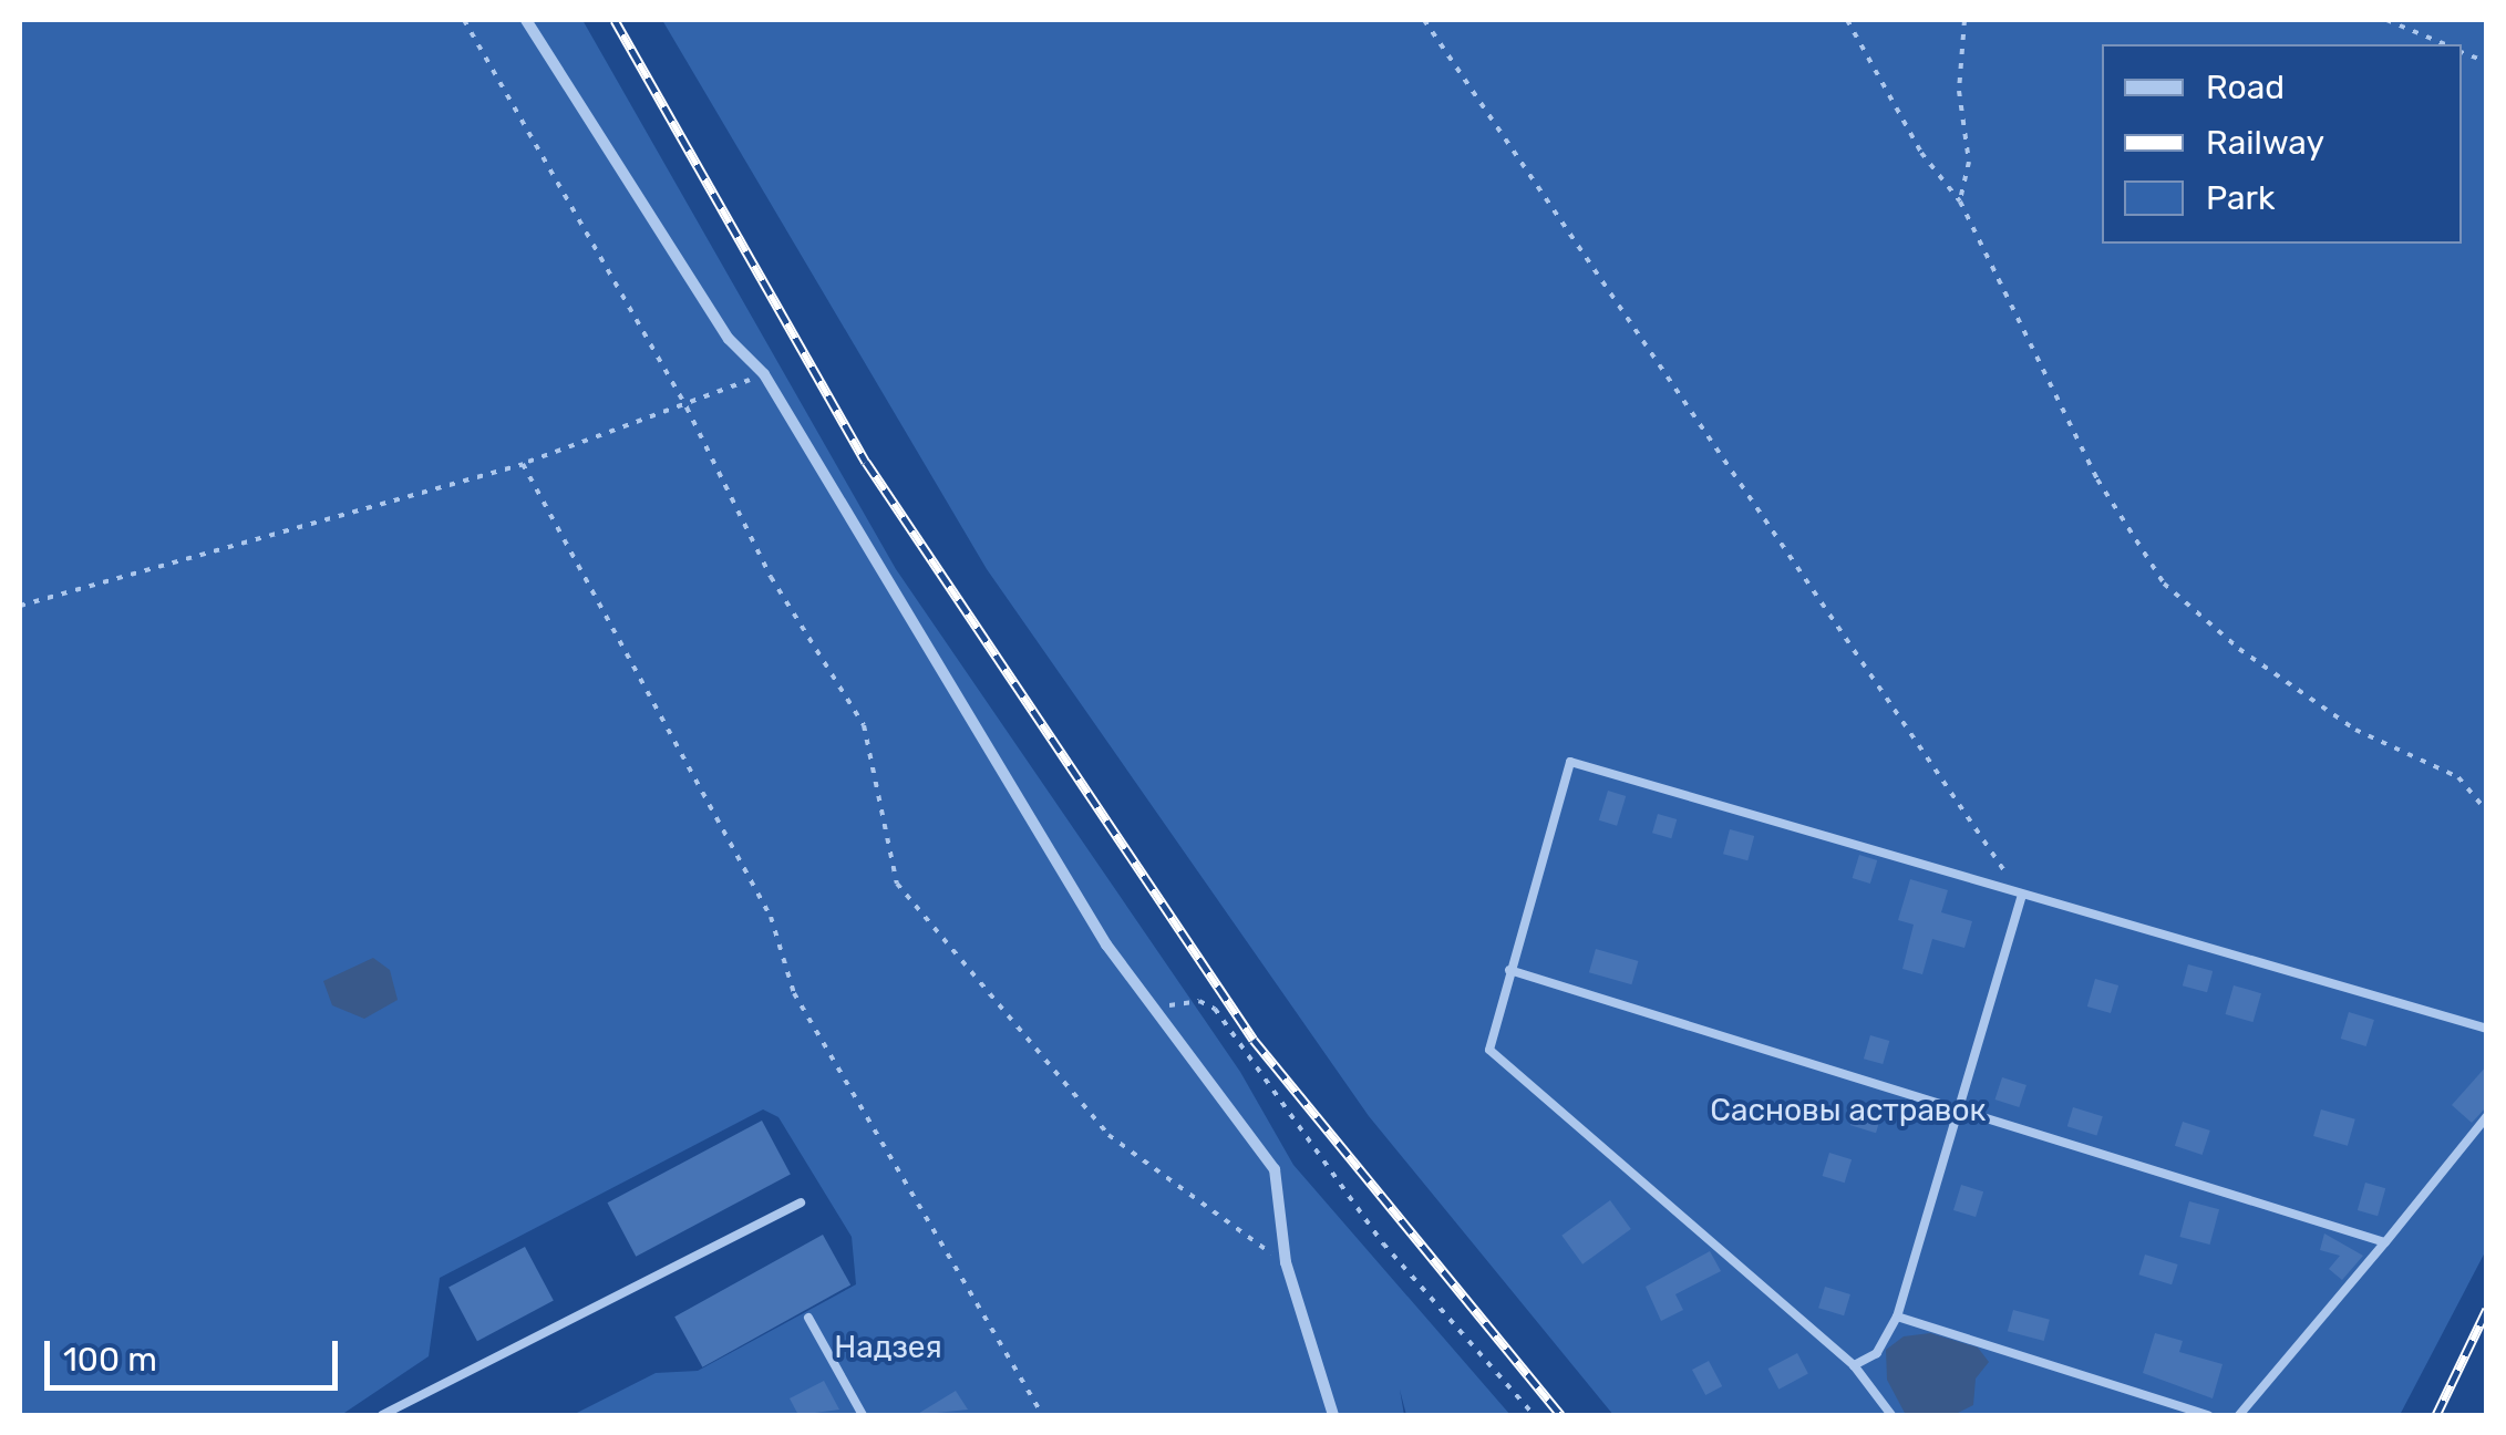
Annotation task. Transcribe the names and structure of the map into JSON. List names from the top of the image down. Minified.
{"parks":["Сасновы астравок","Надзея"],"legend":["Road","Railway","Park"],"scale_bar":"100 m"}
